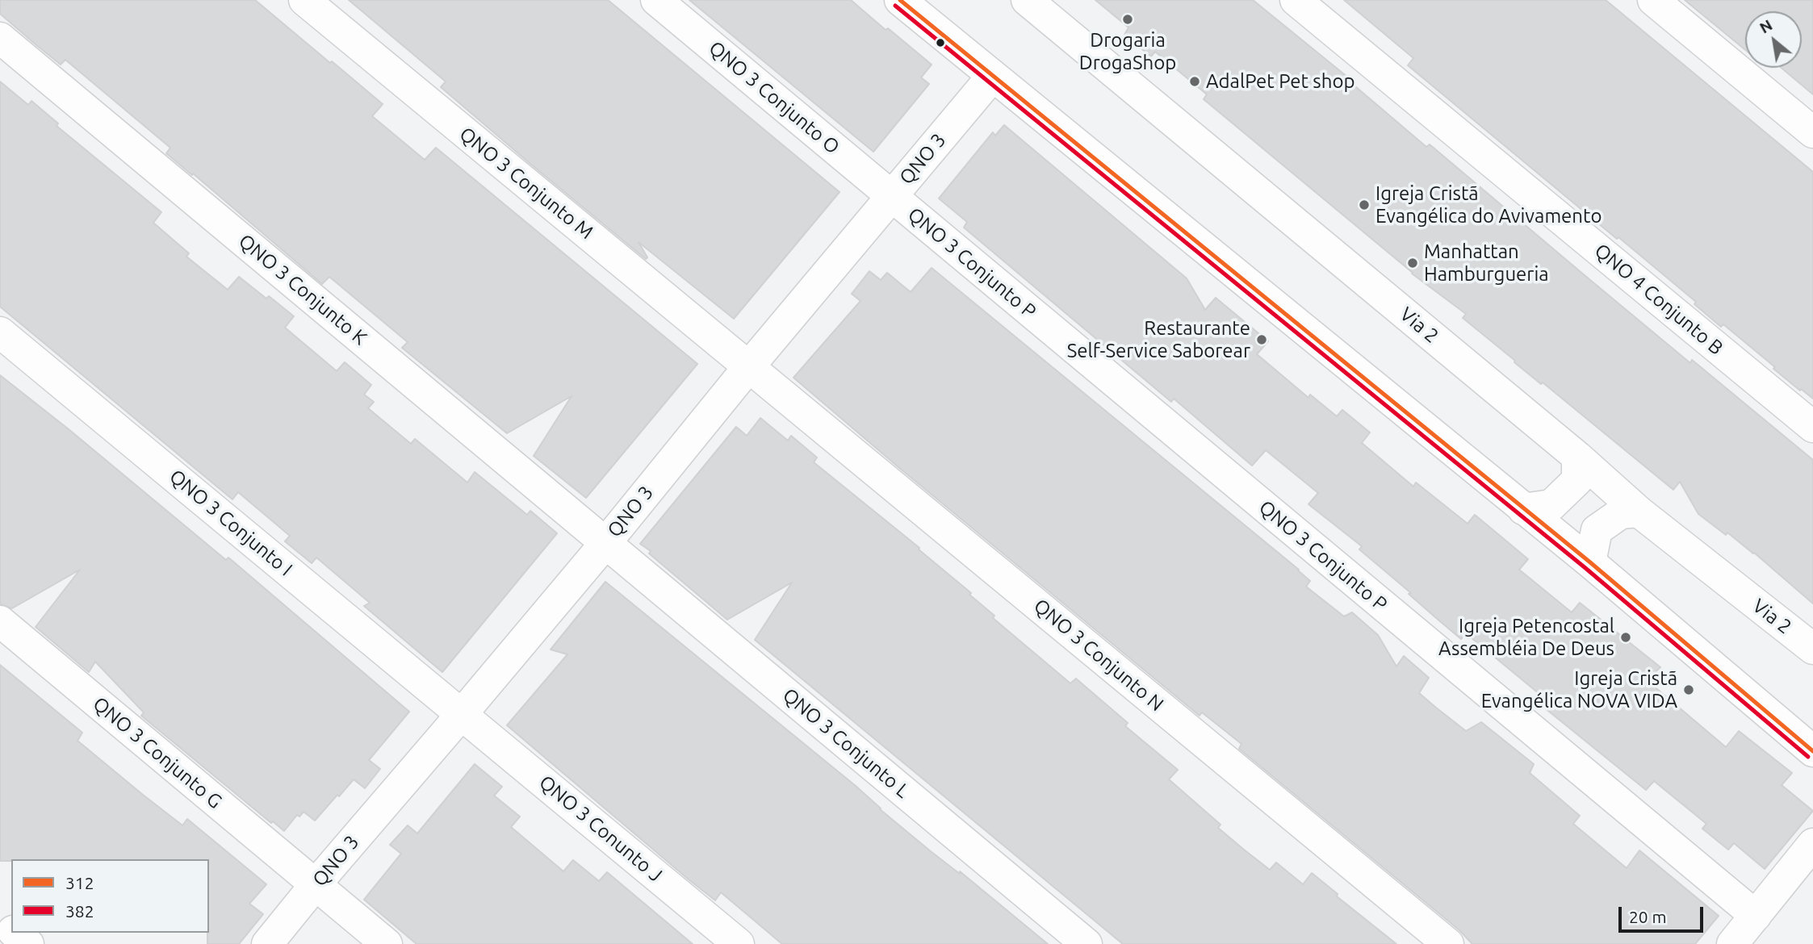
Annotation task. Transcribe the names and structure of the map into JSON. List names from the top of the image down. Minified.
{"streets":{"street":["QNO 3 Conjunto O","QNO 3","QNO 3 Conjunto M","QNO 3 Conjunto P","QNO 3 Conjunto K","QNO 4 Conjunto B","Via 2","QNO 3 Conjunto I","QNO 3 Conjunto N","QNO 3 Conjunto L","QNO 3 Conjunto G","QNO 3 Conunto J"]},"crossings":[["QNO 3 Conjunto O","QNO 3"],["QNO 3 Conjunto O","QNO 3 Conjunto P"],["QNO 3","QNO 3 Conjunto M"],["QNO 3","QNO 3 Conjunto P"],["QNO 3","QNO 3 Conjunto K"],["QNO 3","QNO 3 Conjunto I"],["QNO 3","QNO 3 Conjunto N"],["QNO 3","QNO 3 Conjunto L"],["QNO 3","QNO 3 Conjunto G"],["QNO 3","QNO 3 Conunto J"],["QNO 3 Conjunto M","QNO 3 Conjunto N"],["QNO 3 Conjunto K","QNO 3 Conjunto L"],["QNO 3 Conjunto I","QNO 3 Conunto J"]],"places":["Drogaria DrogaShop","AdalPet Pet shop","Igreja Cristã Evangélica do Avivamento","Manhattan Hamburgueria","Restaurante Self-Service Saborear","Igreja Petencostal Assembléia De Deus","Igreja Cristã Evangélica NOVA VIDA"],"lines":["transit line 312","transit line 382"],"legend":["312","382"],"scale_bar":"20 m","north":"top left"}
